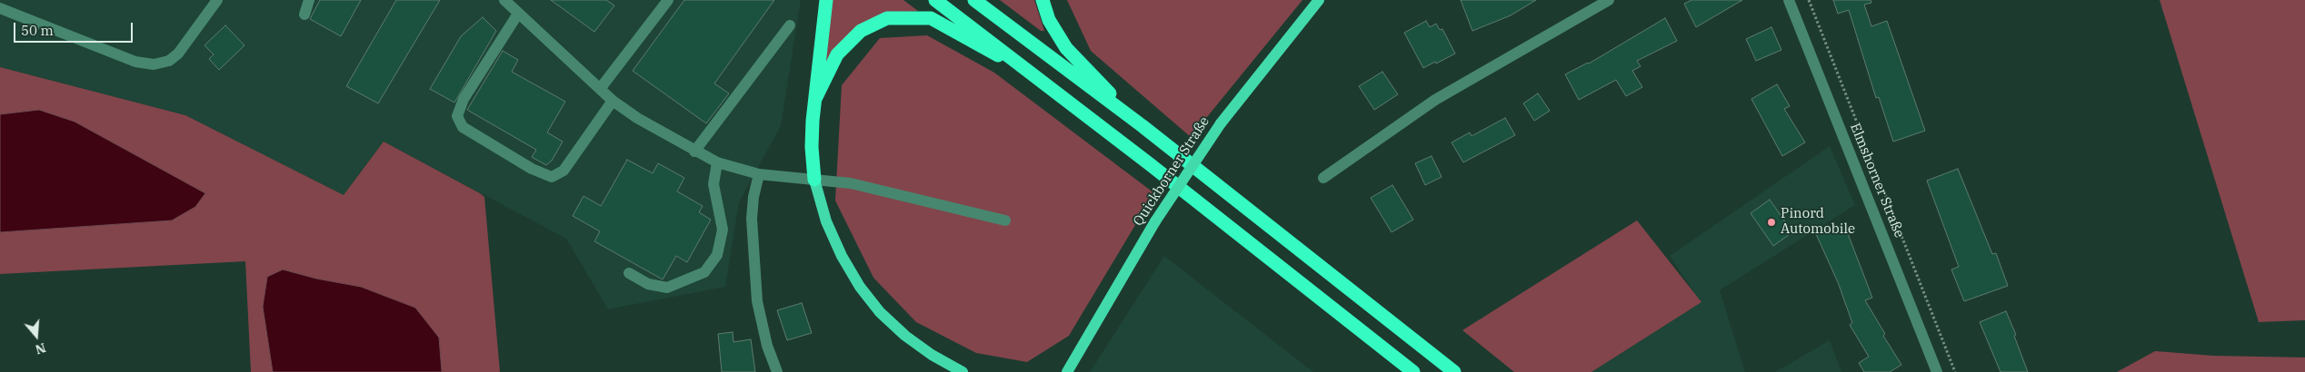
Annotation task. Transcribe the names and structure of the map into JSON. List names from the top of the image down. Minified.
{"streets":{"main road":["Quickborner Straße"],"street":["Elmshorner Straße"]},"places":["Pinord Automobile"],"scale_bar":"50 m","north":"bottom"}
